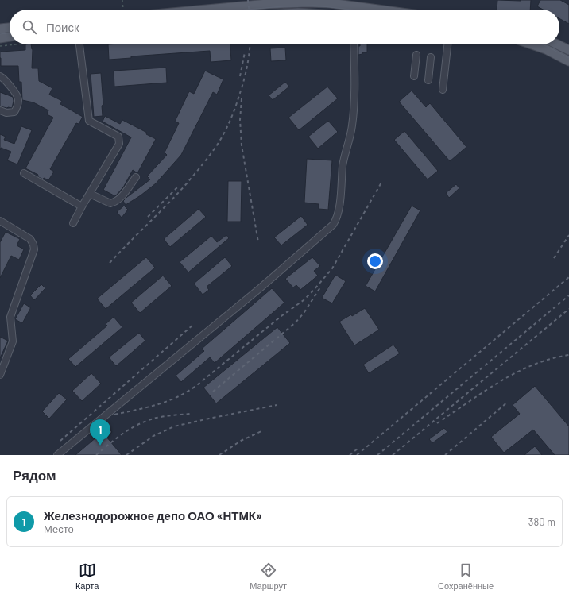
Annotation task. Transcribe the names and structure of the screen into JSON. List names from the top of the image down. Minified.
{"page":{"search":"Поиск","pins":"1","heading":"Рядом","list":[{"mark":"1","name":"Железнодорожное депо ОАО «НТМК»","note":"Место","value":"380 m"}],"nav":["Карта","Маршрут","Сохранённые"]}}
